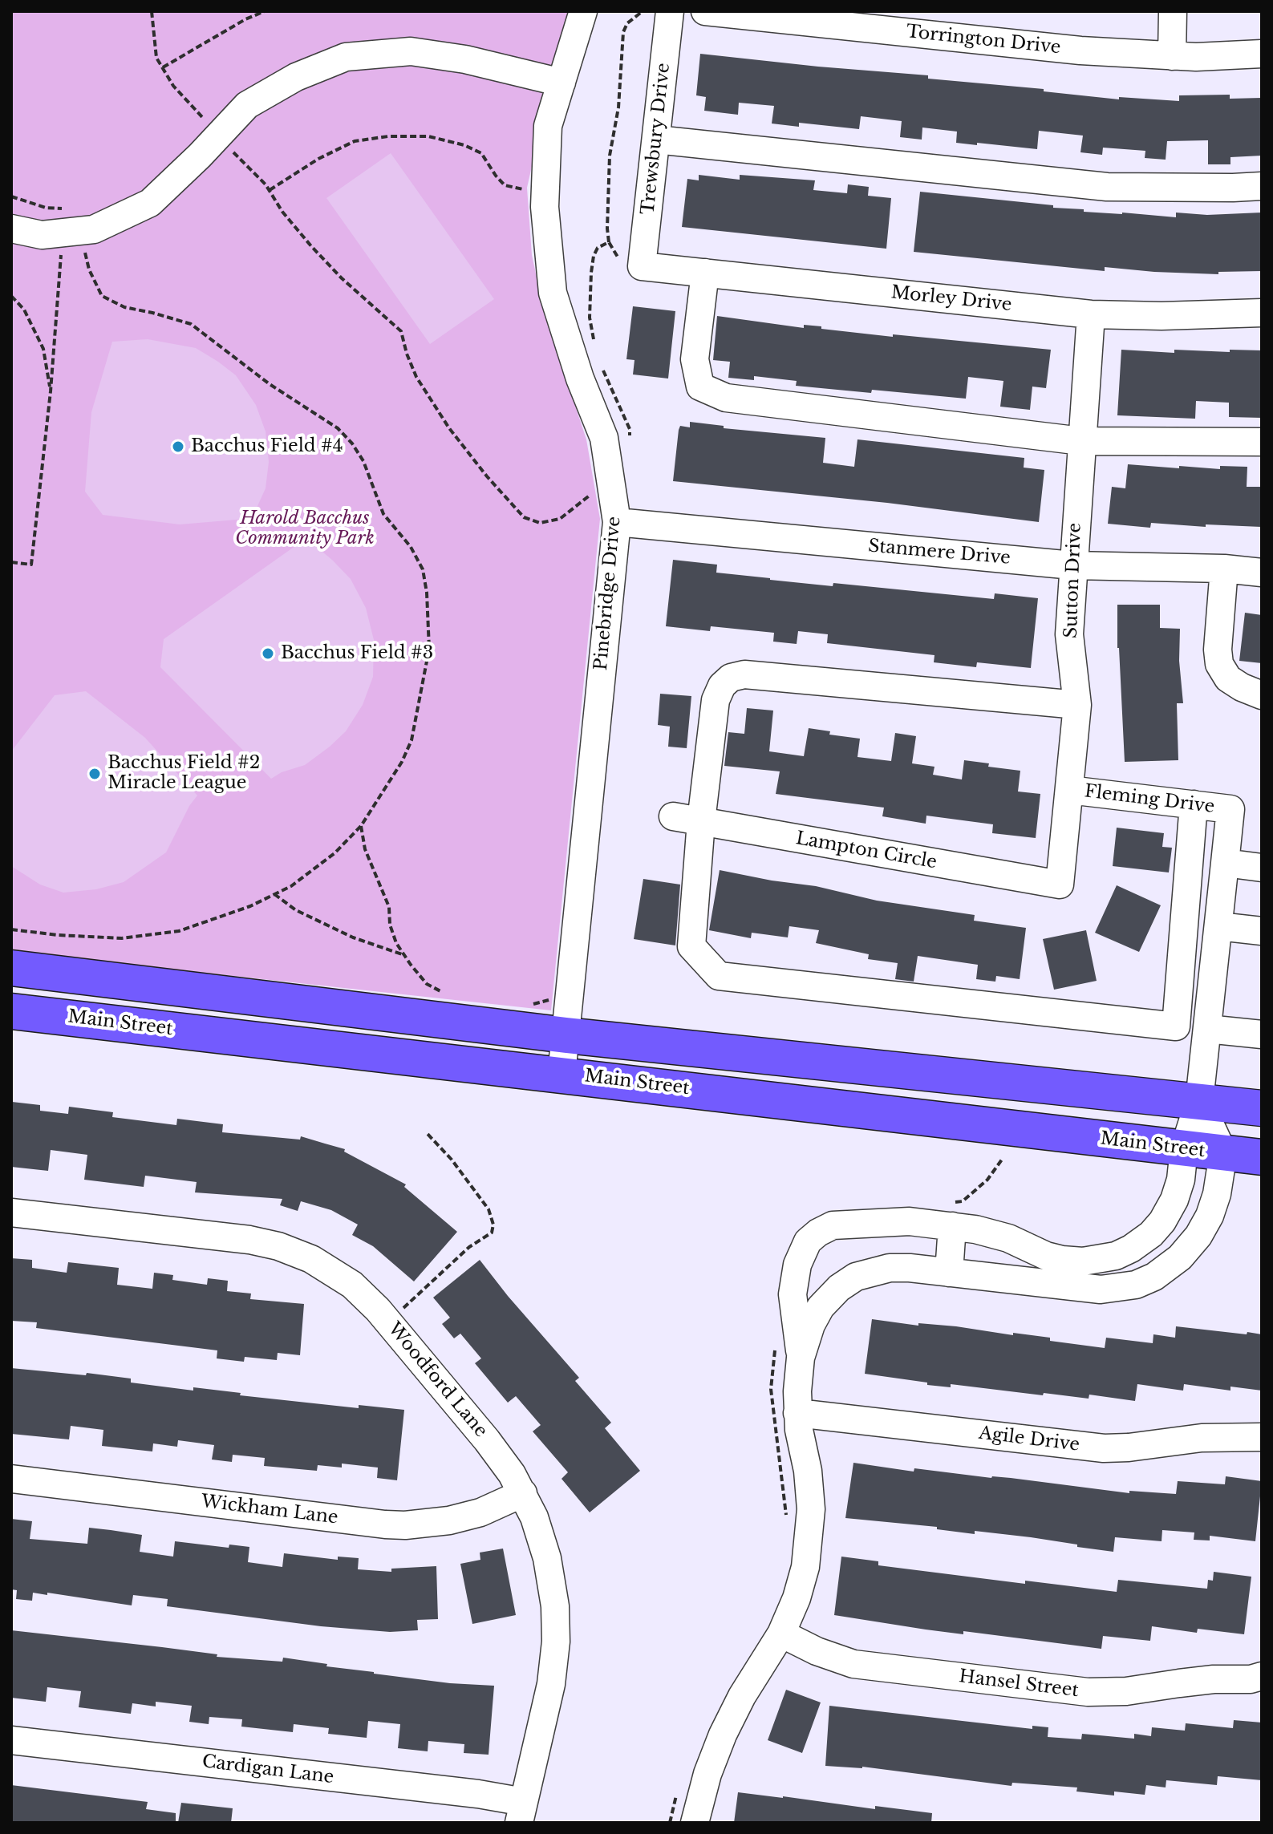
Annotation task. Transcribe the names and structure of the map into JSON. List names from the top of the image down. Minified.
{"streets":{"main road":["Main Street"],"street":["Torrington Drive","Trewsbury Drive","Morley Drive","Stanmere Drive","Sutton Drive","Pinebridge Drive","Fleming Drive","Lampton Circle","Woodford Lane","Agile Drive","Wickham Lane","Hansel Street","Cardigan Lane"]},"crossings":[["Trewsbury Drive","Morley Drive"],["Morley Drive","Sutton Drive"],["Stanmere Drive","Sutton Drive"],["Stanmere Drive","Pinebridge Drive"],["Sutton Drive","Fleming Drive"],["Sutton Drive","Lampton Circle"],["Pinebridge Drive","Main Street"],["Woodford Lane","Wickham Lane"],["Woodford Lane","Cardigan Lane"]],"parks":["Harold Bacchus Community Park"],"places":["Bacchus Field #4","Bacchus Field #3","Bacchus Field #2 Miracle League"]}
